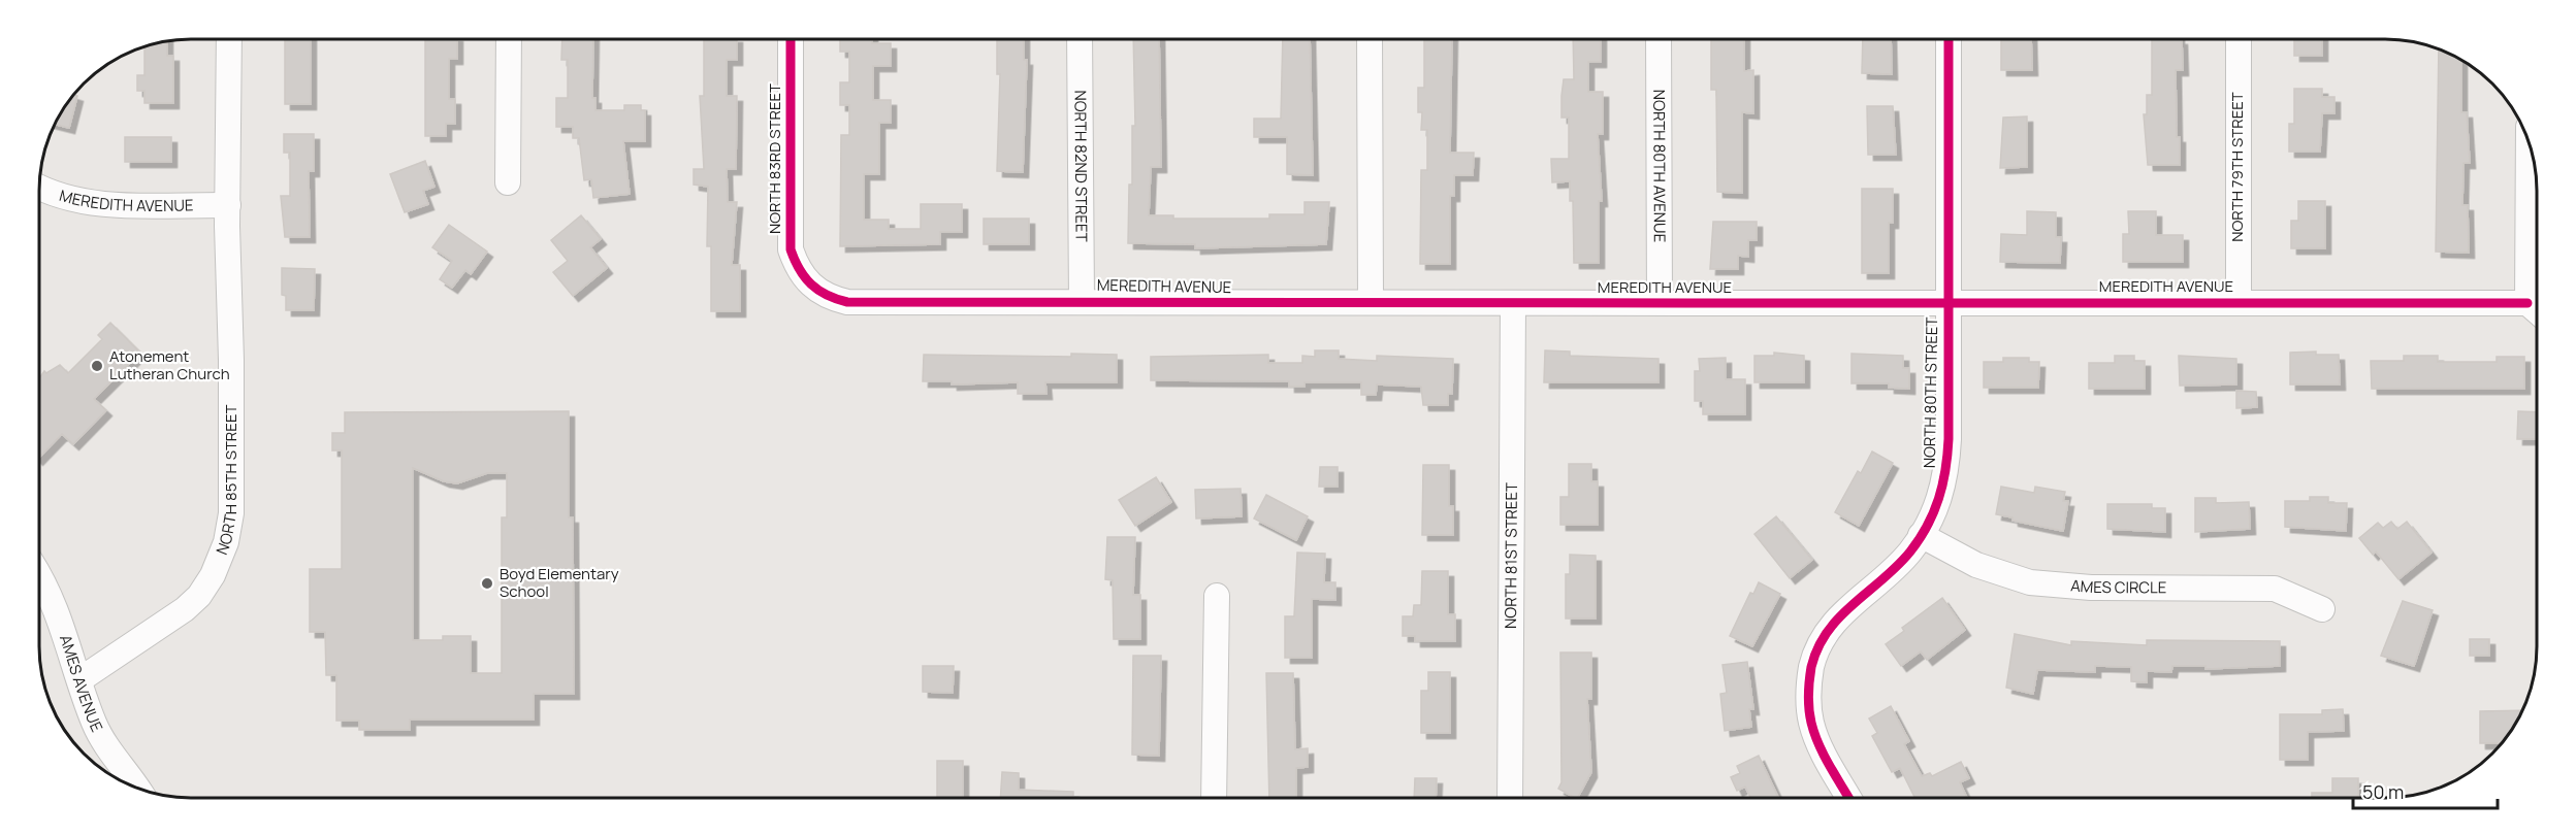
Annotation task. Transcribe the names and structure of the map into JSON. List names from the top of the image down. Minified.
{"streets":{"street":["NORTH 83RD STREET","NORTH 82ND STREET","NORTH 80TH AVENUE","NORTH 79TH STREET","MEREDITH AVENUE","NORTH 80TH STREET","NORTH 85TH STREET","NORTH 81ST STREET","AMES CIRCLE","AMES AVENUE"]},"crossings":[["NORTH 83RD STREET","MEREDITH AVENUE"],["NORTH 82ND STREET","MEREDITH AVENUE"],["NORTH 80TH AVENUE","MEREDITH AVENUE"],["NORTH 79TH STREET","MEREDITH AVENUE"],["MEREDITH AVENUE","NORTH 80TH STREET"],["MEREDITH AVENUE","NORTH 85TH STREET"],["MEREDITH AVENUE","NORTH 81ST STREET"],["NORTH 80TH STREET","AMES CIRCLE"],["NORTH 85TH STREET","AMES AVENUE"]],"places":["Atonement Lutheran Church","Boyd Elementary School"],"scale_bar":"50 m"}
